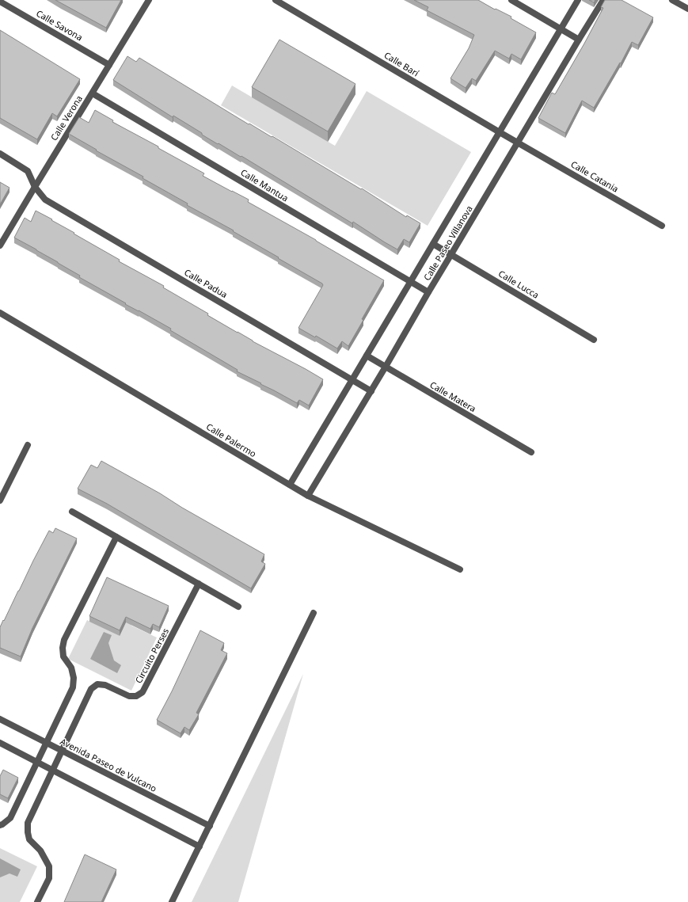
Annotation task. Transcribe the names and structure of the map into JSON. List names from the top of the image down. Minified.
{"streets":{"street":["Calle Savona","Calle Barí","Calle Verona","Calle Catania","Calle Mantua","Calle Paseo Villanova","Calle Padua","Calle Lucca","Calle Matera","Calle Palermo","Circuito Perses","Avenida Paseo de Vulcano"]},"crossings":[["Calle Savona","Calle Verona"],["Calle Barí","Calle Catania"],["Calle Barí","Calle Paseo Villanova"],["Calle Verona","Calle Mantua"],["Calle Verona","Calle Padua"],["Calle Catania","Calle Paseo Villanova"],["Calle Mantua","Calle Paseo Villanova"],["Calle Paseo Villanova","Calle Padua"],["Calle Paseo Villanova","Calle Lucca"],["Calle Paseo Villanova","Calle Matera"],["Calle Paseo Villanova","Calle Palermo"],["Circuito Perses","Avenida Paseo de Vulcano"]]}
